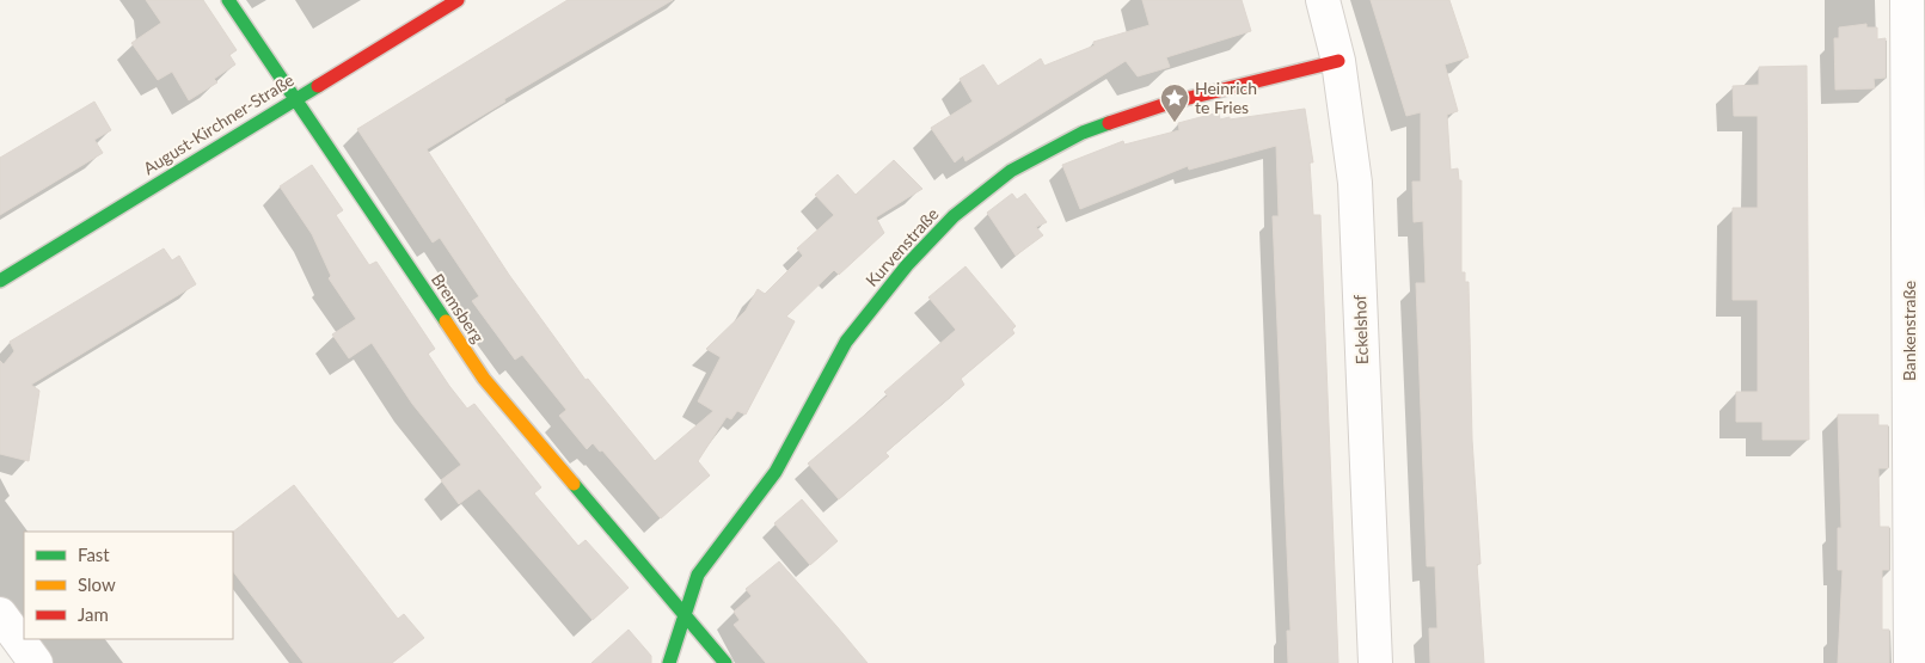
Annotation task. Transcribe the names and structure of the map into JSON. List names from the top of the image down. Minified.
{"streets":{"street":["August-Kirchner-Straße","Kurvenstraße","Bremsberg","Eckelshof","Bankenstraße"]},"crossings":[["August-Kirchner-Straße","Bremsberg"],["Kurvenstraße","Bremsberg"],["Kurvenstraße","Eckelshof"]],"places":{"place":["Heinrich te Fries"]},"legend":["Fast","Slow","Jam"]}
